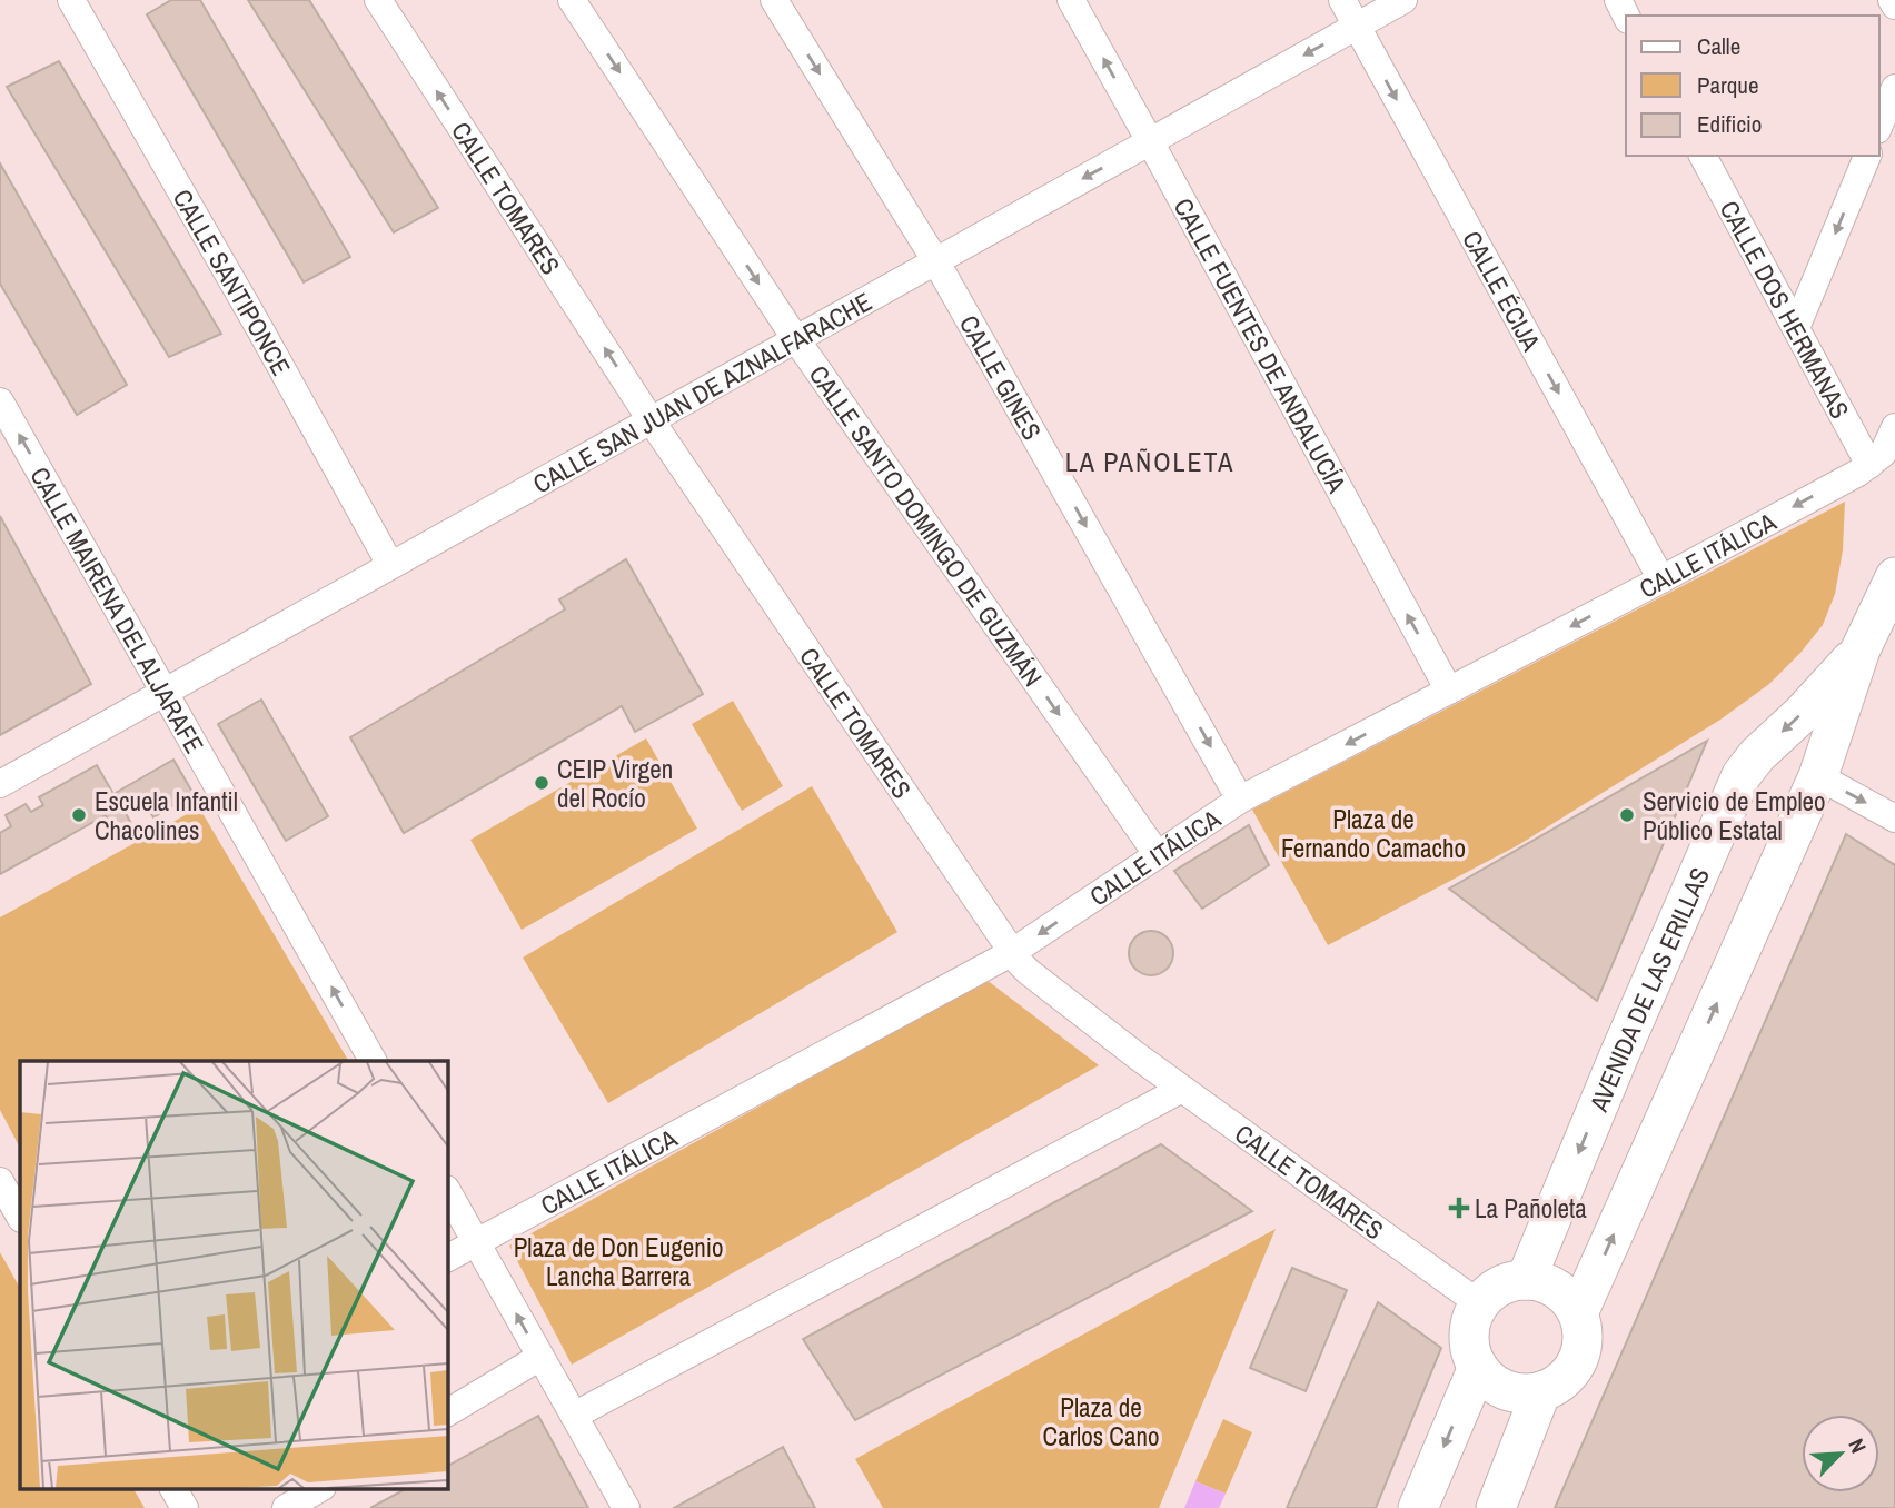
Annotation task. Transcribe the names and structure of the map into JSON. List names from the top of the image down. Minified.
{"streets":{"street":["CALLE TOMARES","CALLE SANTIPONCE","CALLE ÉCIJA","CALLE DOS HERMANAS","CALLE FUENTES DE ANDALUCÍA","CALLE GINES","CALLE SAN JUAN DE AZNALFARACHE","CALLE SANTO DOMINGO DE GUZMÁN","CALLE ITÁLICA","CALLE MAIRENA DEL ALJARAFE","AVENIDA DE LAS ERILLAS"]},"crossings":[["CALLE TOMARES","CALLE SAN JUAN DE AZNALFARACHE"],["CALLE TOMARES","CALLE ITÁLICA"],["CALLE TOMARES","AVENIDA DE LAS ERILLAS"],["CALLE SANTIPONCE","CALLE SAN JUAN DE AZNALFARACHE"],["CALLE ÉCIJA","CALLE SAN JUAN DE AZNALFARACHE"],["CALLE ÉCIJA","CALLE ITÁLICA"],["CALLE DOS HERMANAS","CALLE ITÁLICA"],["CALLE FUENTES DE ANDALUCÍA","CALLE SAN JUAN DE AZNALFARACHE"],["CALLE FUENTES DE ANDALUCÍA","CALLE ITÁLICA"],["CALLE GINES","CALLE SAN JUAN DE AZNALFARACHE"],["CALLE GINES","CALLE ITÁLICA"],["CALLE SAN JUAN DE AZNALFARACHE","CALLE SANTO DOMINGO DE GUZMÁN"],["CALLE SAN JUAN DE AZNALFARACHE","CALLE MAIRENA DEL ALJARAFE"],["CALLE SANTO DOMINGO DE GUZMÁN","CALLE ITÁLICA"]],"one_way":["CALLE ÉCIJA","CALLE FUENTES DE ANDALUCÍA","CALLE GINES","CALLE SANTO DOMINGO DE GUZMÁN","CALLE ITÁLICA","CALLE MAIRENA DEL ALJARAFE"],"districts":["LA PAÑOLETA"],"parks":["Plaza de Fernando Camacho","Plaza de Don Eugenio Lancha Barrera","Plaza de Carlos Cano"],"places":{"other":["CEIP Virgen del Rocío","Escuela Infantil Chacolines","Servicio de Empleo Público Estatal"],"health":["La Pañoleta"]},"legend":["Calle","Parque","Edificio"],"north":"top right"}
